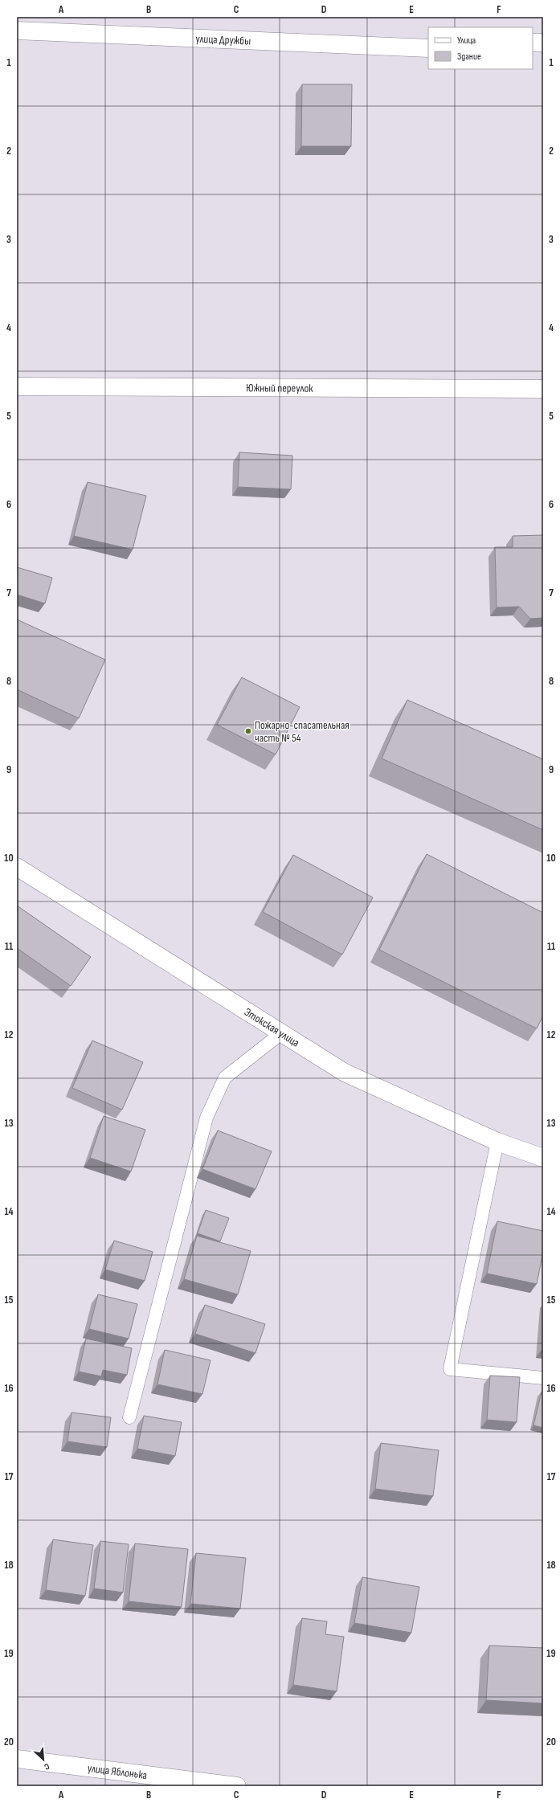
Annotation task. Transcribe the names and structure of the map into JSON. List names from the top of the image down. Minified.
{"streets":{"street":["улица Дружбы","Южный переулок","Этокская улица","улица Яблонька"]},"places":["Пожарно-спасательная часть № 54"],"legend":["Улица","Здание"],"north":"bottom right","grid":{"columns":["A","B","C","D","E","F"],"rows":["1","2","3","4","5","6","7","8","9","10","11","12","13","14","15","16","17","18","19","20"]}}
